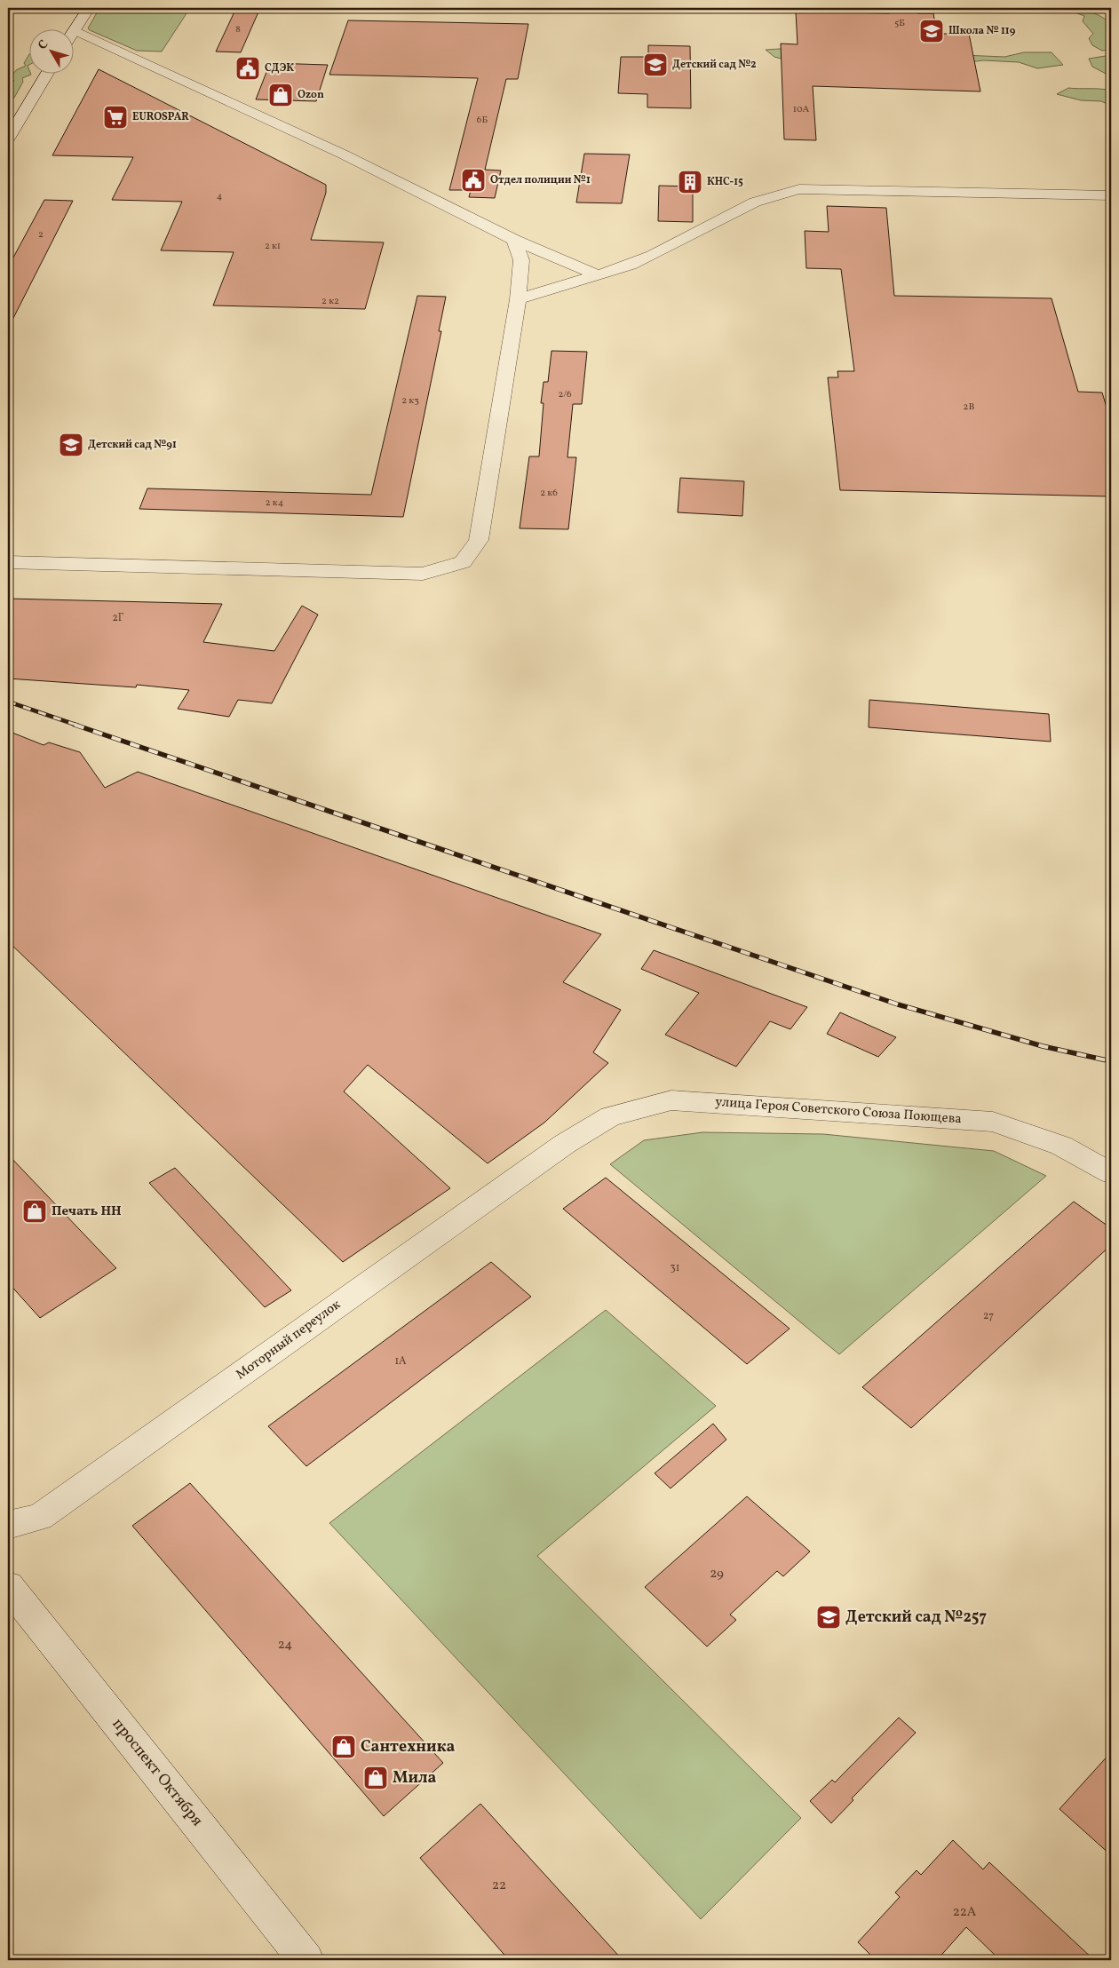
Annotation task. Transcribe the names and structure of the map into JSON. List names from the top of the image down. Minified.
{"streets":{"street":["улица Героя Советского Союза Поющева","Моторный переулок","проспект Октября"]},"crossings":[["улица Героя Советского Союза Поющева","Моторный переулок"]],"places":{"school or university":["Школа № 119","Детский сад №2","Детский сад №91","Детский сад №257"],"public building":["СДЭК","Отдел полиции №1"],"shop":["Ozon","Печать НН","Сантехника","Мила"],"supermarket":["EUROSPAR"],"building":["КНС-15"]},"house_numbers":["5Б","8","10А","6Б","4","2","2 к1","2 к2","2/6","2 к3","2В","2 к6","2 к4","2Г","31","27","1А","29","24","22","22А"],"north":"top left"}
